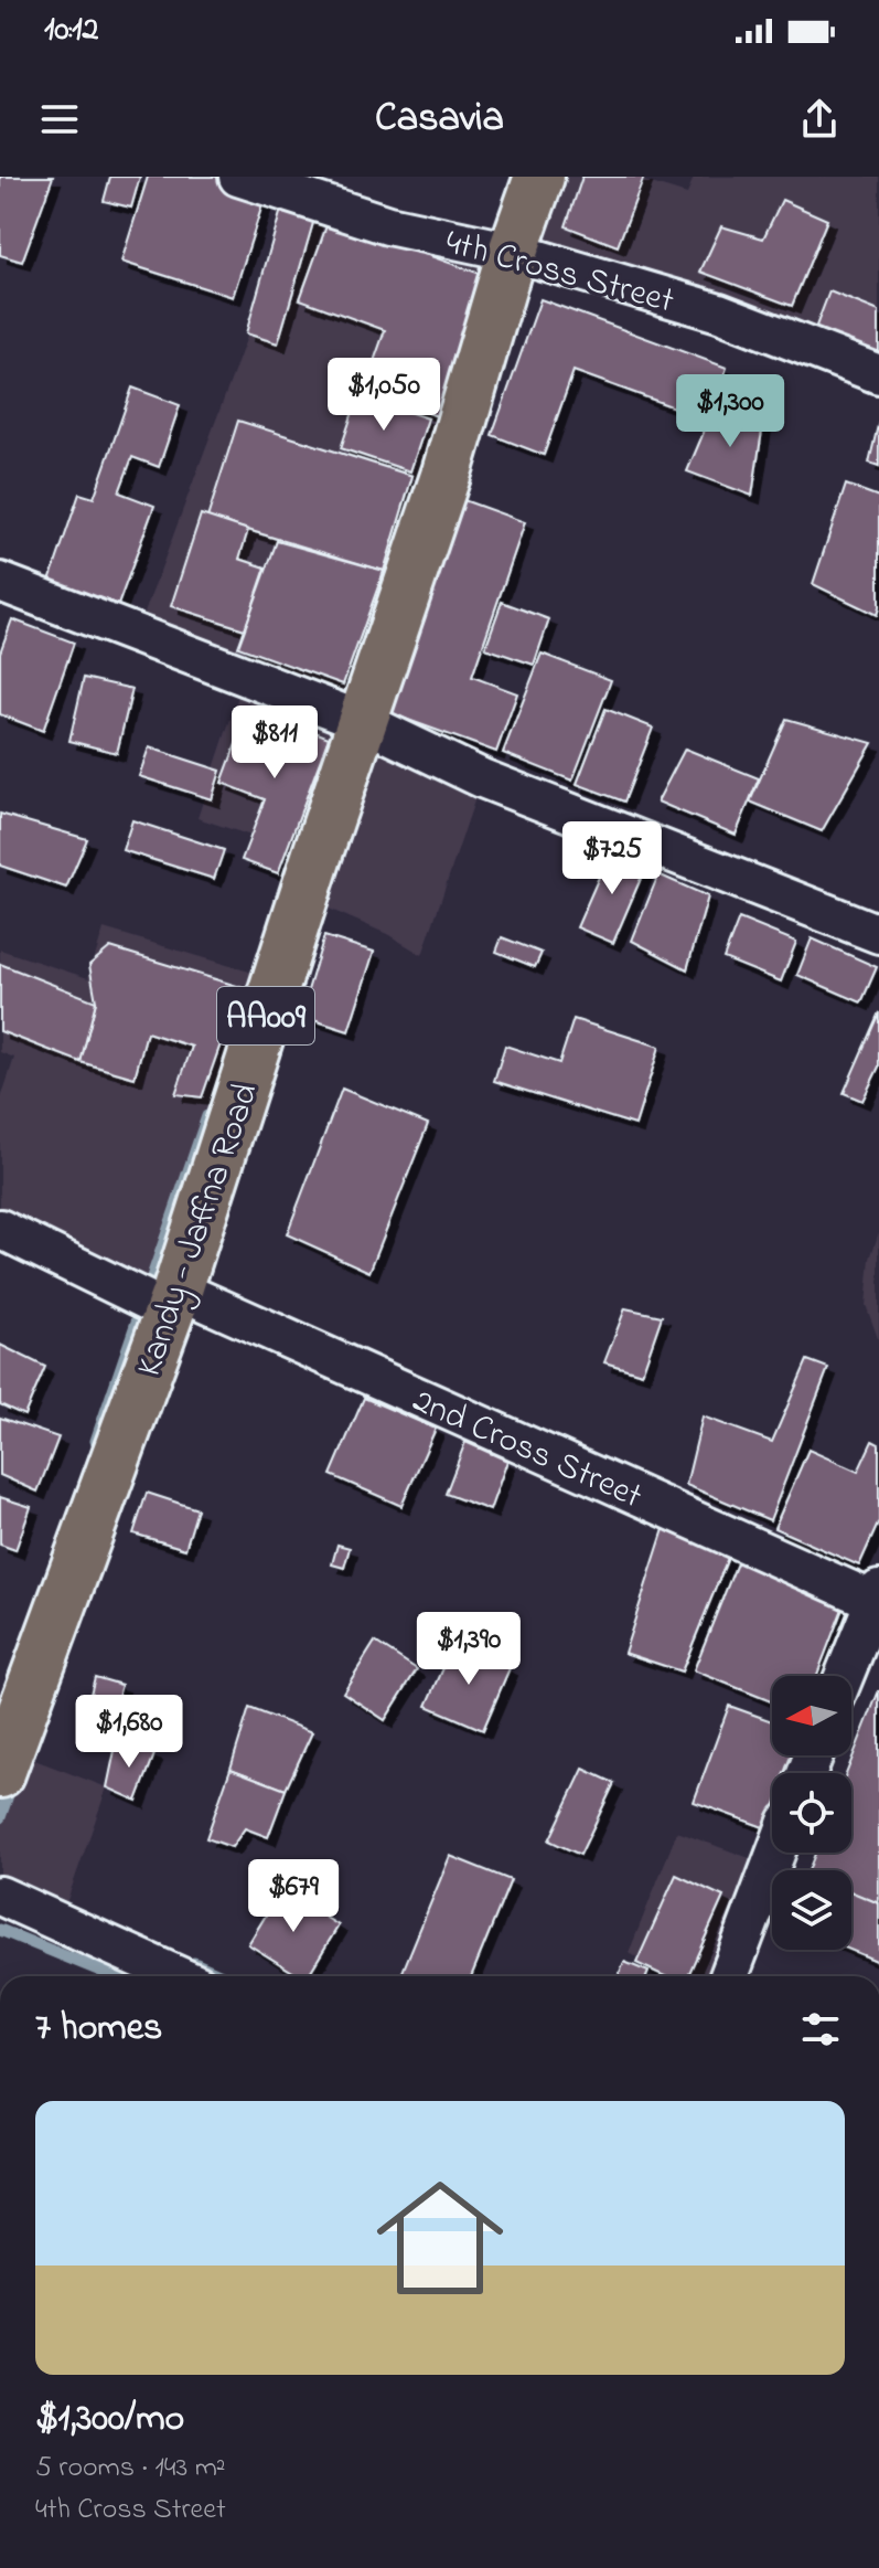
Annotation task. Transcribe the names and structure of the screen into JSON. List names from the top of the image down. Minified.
{"streets":{"highway":["AA009","Kandy - Jaffna Road"],"street":["4th Cross Street","2nd Cross Street"]},"crossings":[["4th Cross Street","Kandy - Jaffna Road"],["Kandy - Jaffna Road","2nd Cross Street"]],"north":"left","page":{"status":"10:12","header":"Casavia","price":["$1,050","$1,300","$811","$725","$1,390","$1,680","$679"],"heading":"7 homes","list":[{"name":"$1,300/mo","note":"5 rooms · 143 m² · 4th Cross Street"}]}}
